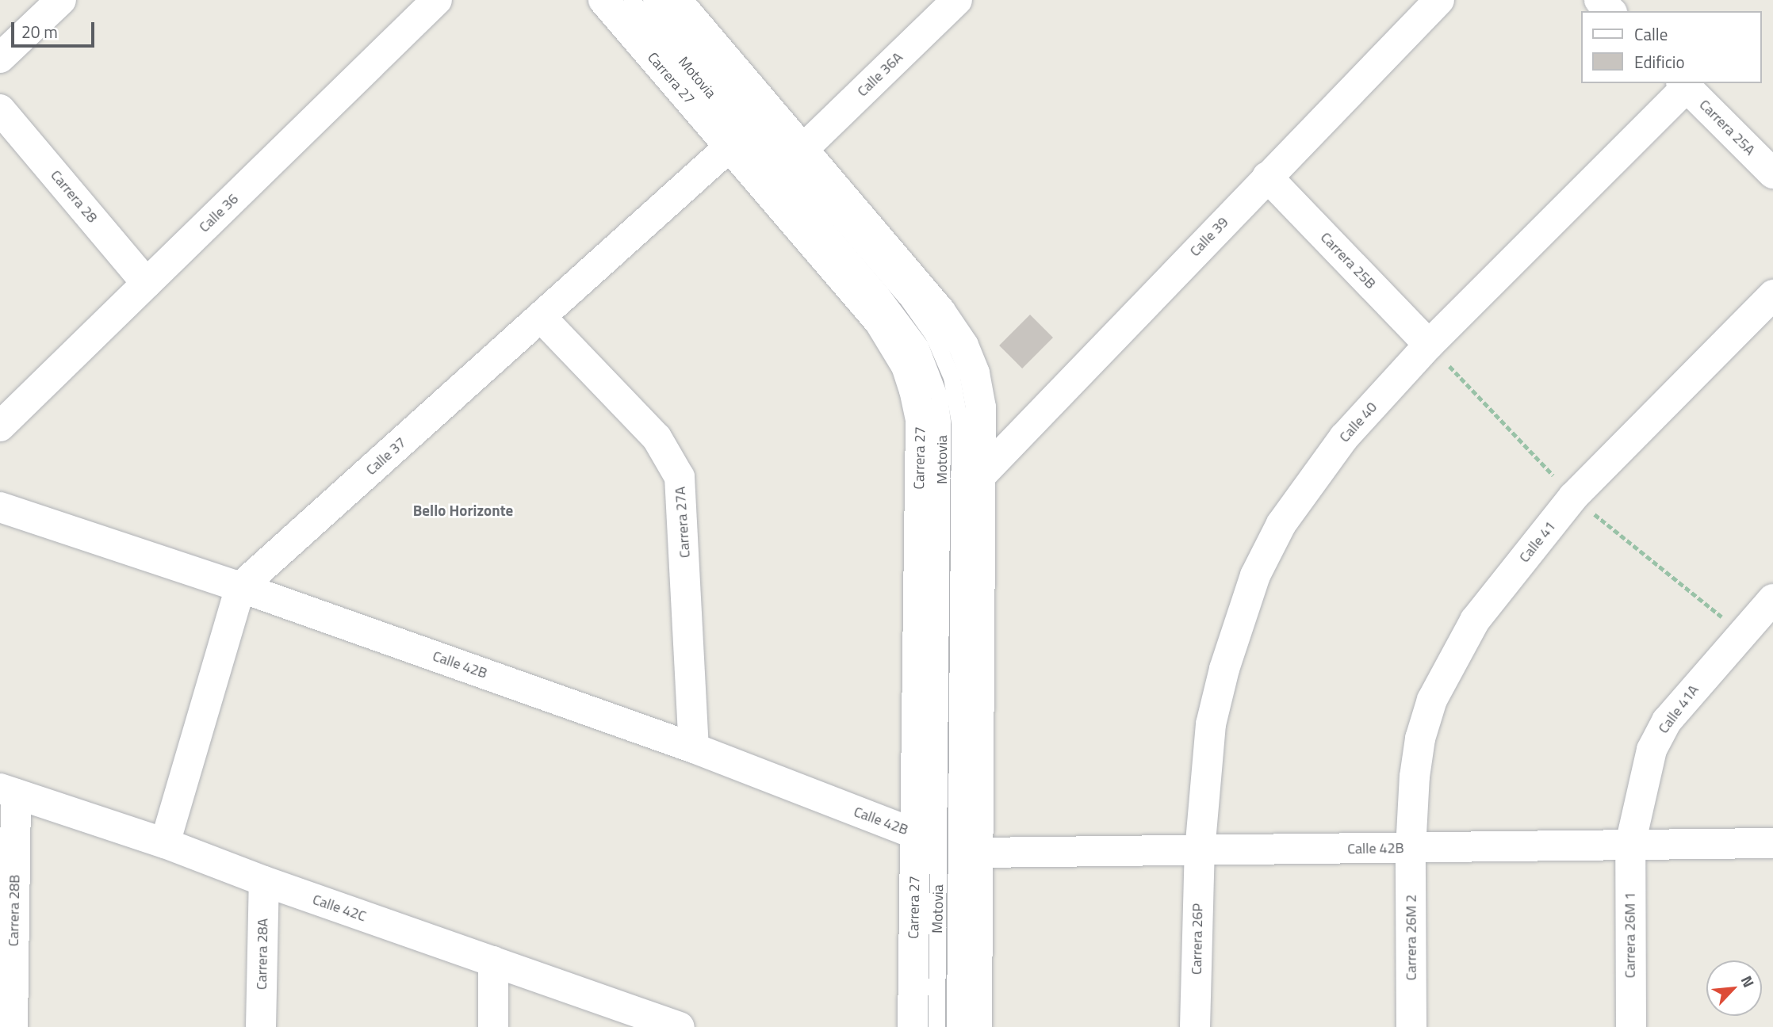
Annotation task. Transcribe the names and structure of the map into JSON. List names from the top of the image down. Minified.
{"streets":{"street":["Calle 36A","Carrera 27","Carrera 25A","Carrera 28","Calle 36","Calle 39","Carrera 25B","Calle 40","Calle 37","Carrera 27A","Calle 41","Calle 42B","Calle 41A","Calle 42C","Carrera 28B","Carrera 26M 1","Carrera 26M 2","Carrera 26P","Carrera 28A"],"lane":["Motovia"]},"crossings":[["Carrera 27","Calle 37"],["Carrera 27","Calle 42B"],["Carrera 25A","Calle 40"],["Carrera 28","Calle 36"],["Calle 39","Carrera 25B"],["Carrera 25B","Calle 40"],["Calle 40","Calle 42B"],["Calle 40","Carrera 26P"],["Calle 37","Carrera 27A"],["Calle 37","Calle 42B"],["Carrera 27A","Calle 42B"],["Calle 41","Calle 42B"],["Calle 41","Carrera 26M 2"],["Calle 42B","Calle 41A"],["Calle 42B","Carrera 26M 1"],["Calle 42B","Carrera 26M 2"],["Calle 42B","Carrera 26P"],["Calle 41A","Carrera 26M 1"],["Calle 42C","Carrera 28B"],["Calle 42C","Carrera 28A"]],"districts":["Bello Horizonte"],"legend":["Calle","Edificio"],"scale_bar":"20 m","north":"top right"}
